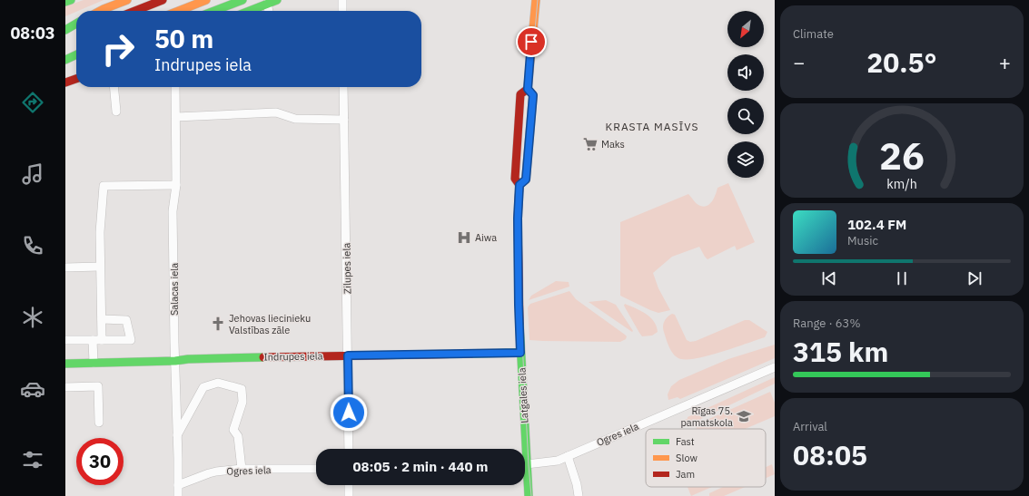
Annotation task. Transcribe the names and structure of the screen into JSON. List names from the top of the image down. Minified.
{"streets":{"main road":["Indrupes iela","Latgales iela"],"street":["Zilupes iela","Salacas iela","Ogres iela"]},"crossings":[["Zilupes iela","Indrupes iela"],["Salacas iela","Indrupes iela"],["Salacas iela","Ogres iela"],["Indrupes iela","Latgales iela"]],"districts":["KRASTA MASĪVS"],"places":{"supermarket":["Maks"],"hospital":["Aiwa"],"church":["Jehovas liecinieku Valstības zāle"],"school or university":["Rīgas 75. pamatskola"]},"legend":["Fast","Slow","Jam"],"north":"bottom left","page":{"tabs":"08:03","tile":["Climate",["Range · 63%","315 km"],["Arrival","08:05"]],"turn":["50 m","Indrupes iela"],"heat":["−","20.5°","+"],"song":["102.4 FM","Music"],"limit":"30","trip":"08:05 · 2 min · 440 m","gauge":["26","km/h"]}}
